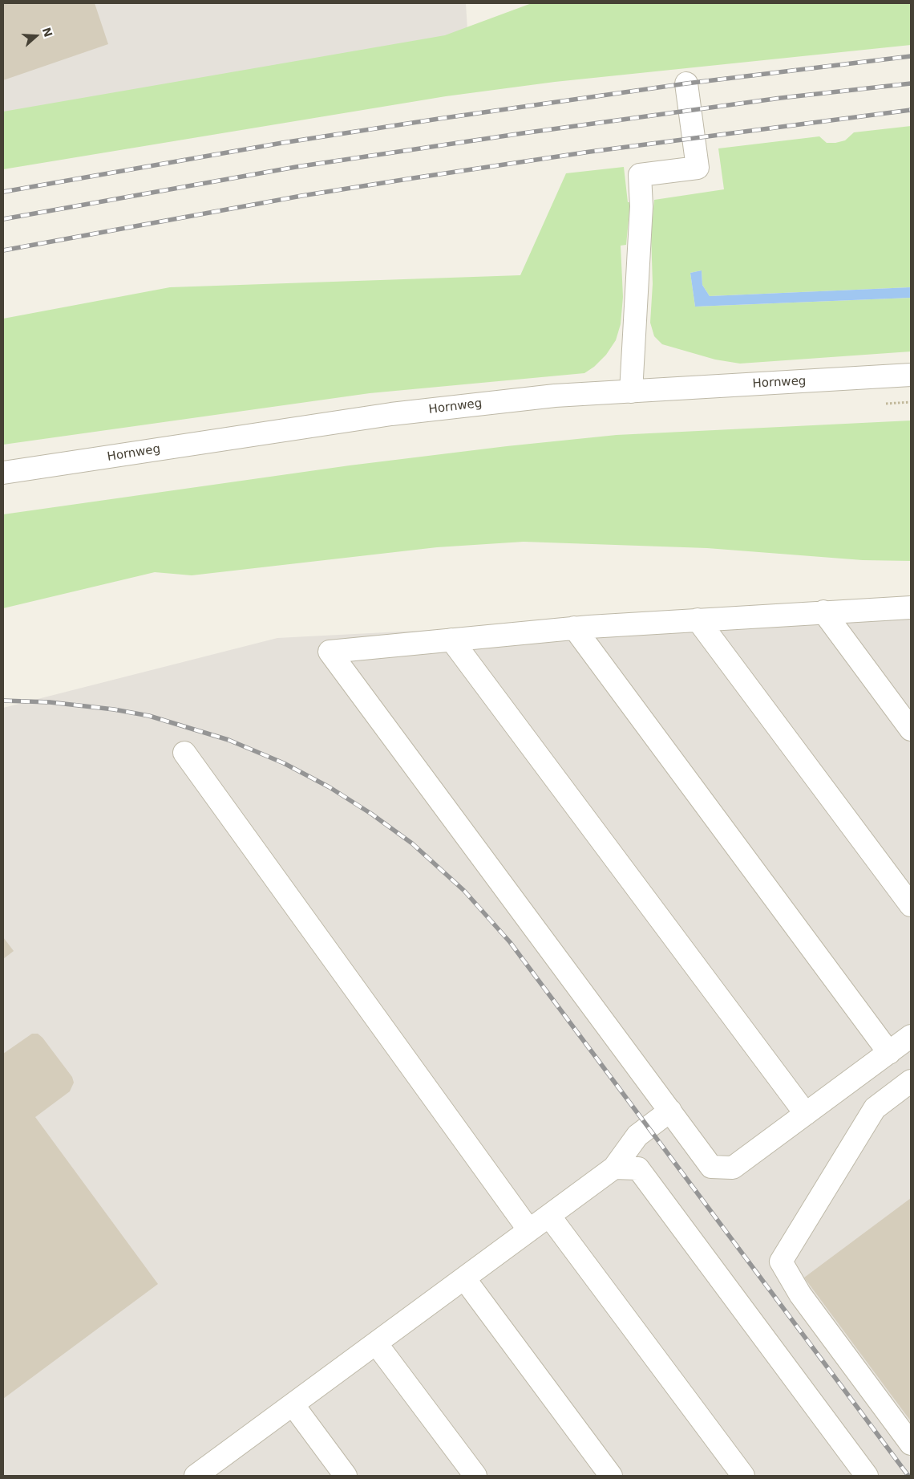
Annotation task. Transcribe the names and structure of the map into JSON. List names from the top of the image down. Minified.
{"streets":{"street":["Hornweg"]},"north":"right"}
